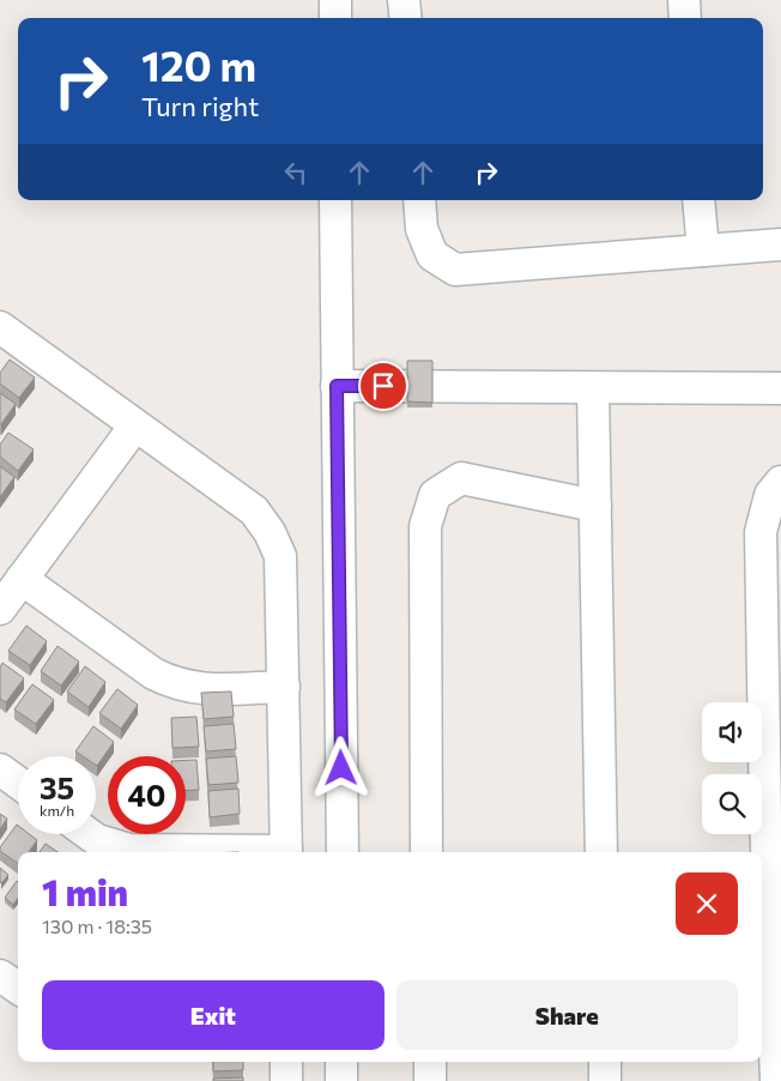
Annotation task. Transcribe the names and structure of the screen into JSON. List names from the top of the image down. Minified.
{"page":{"turn":["120 m","Turn right"],"speed":"35 km/h","limit":"40","heading":["1 min","130 m · 18:35"],"buttons":["Exit","Share"]}}
